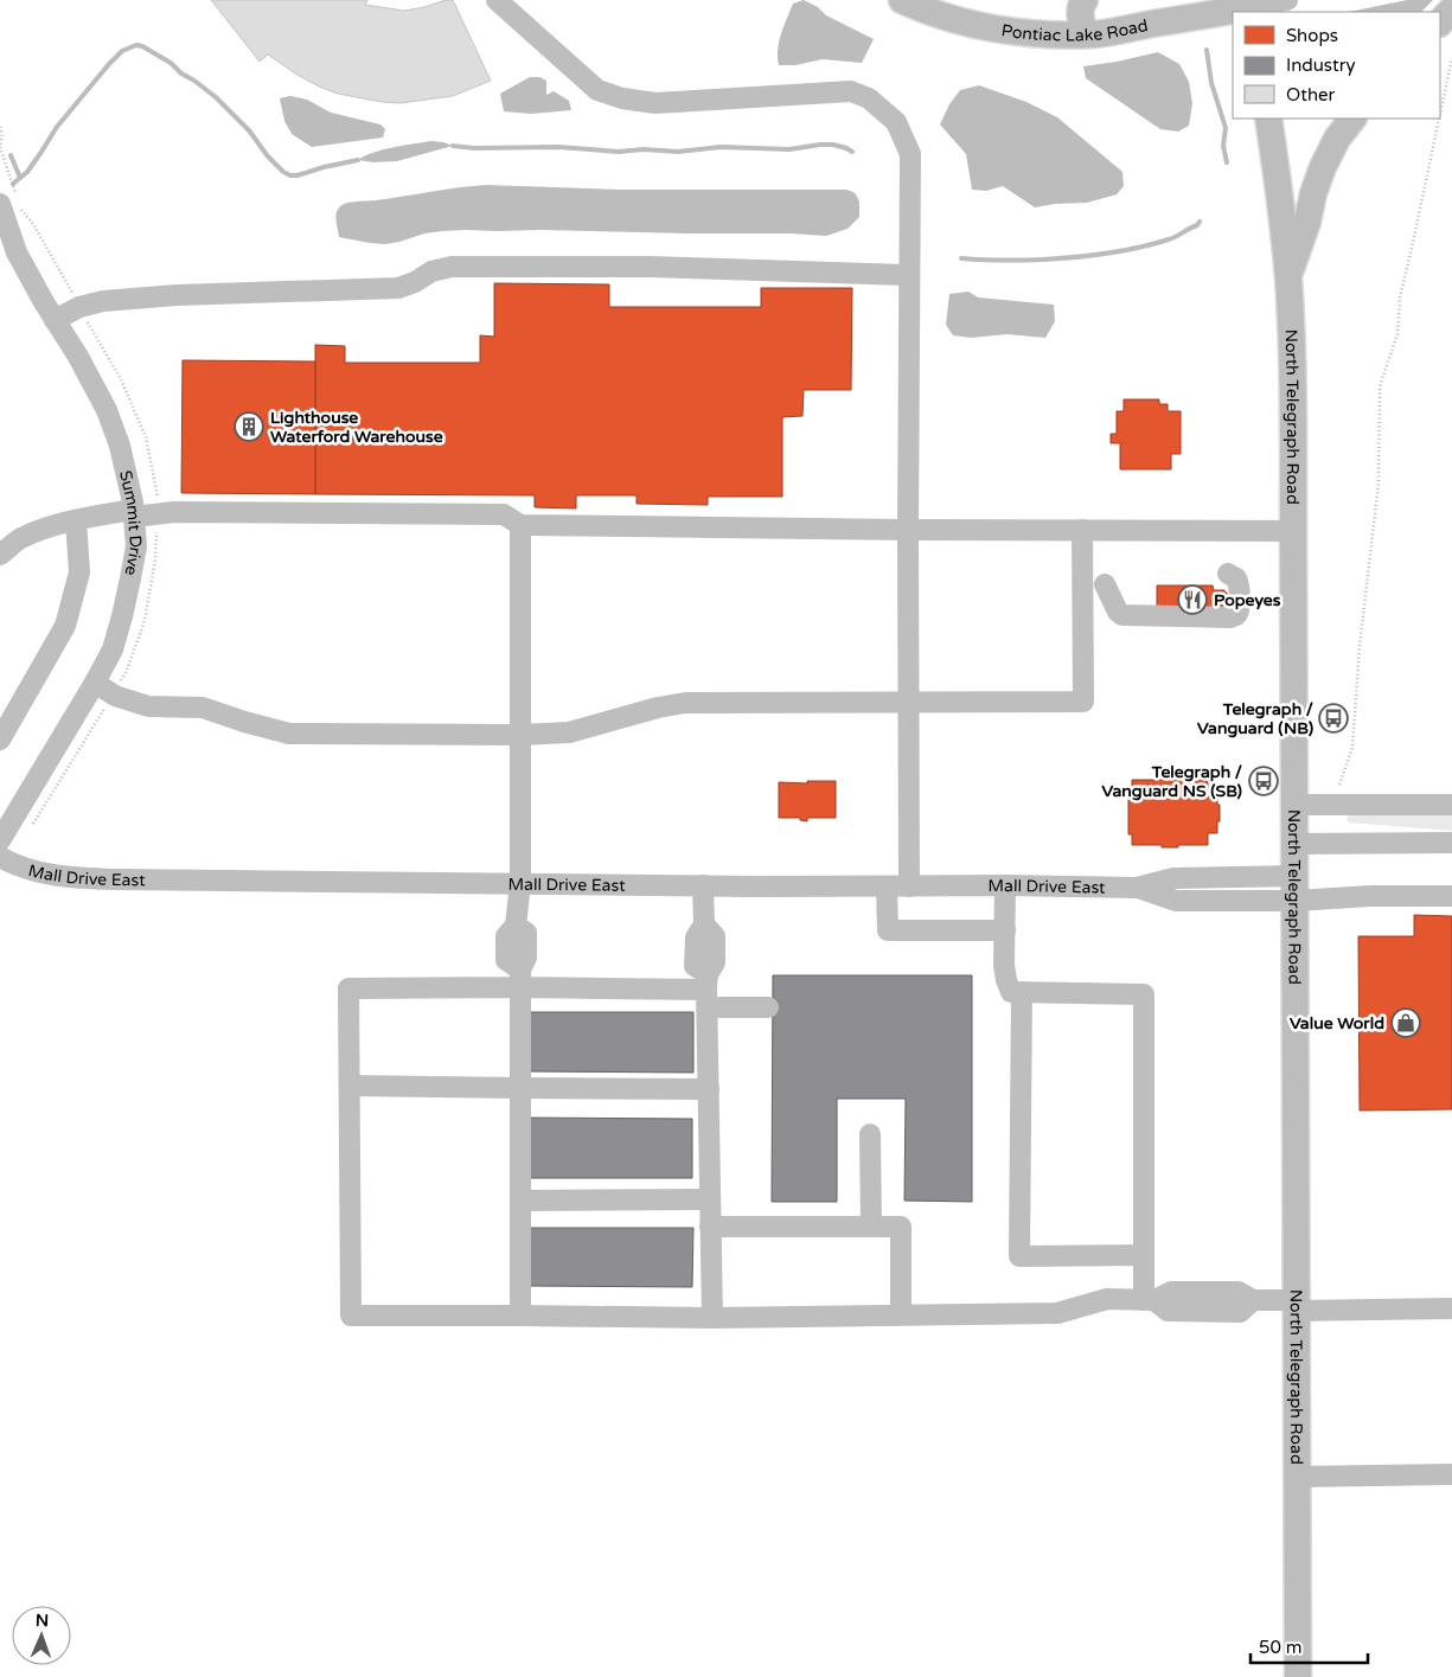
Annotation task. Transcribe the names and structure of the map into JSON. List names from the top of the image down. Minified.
{"streets":{"main road":["Pontiac Lake Road","North Telegraph Road"],"street":["Summit Drive","Mall Drive East"]},"crossings":[["North Telegraph Road","Mall Drive East"]],"places":{"building":["Lighthouse Waterford Warehouse"],"restaurant":["Popeyes"],"bus stop":["Telegraph / Vanguard (NB)","Telegraph / Vanguard NS (SB)"],"shop":["Value World"]},"legend":["Shops","Industry","Other"],"scale_bar":"50 m","north":"top"}
